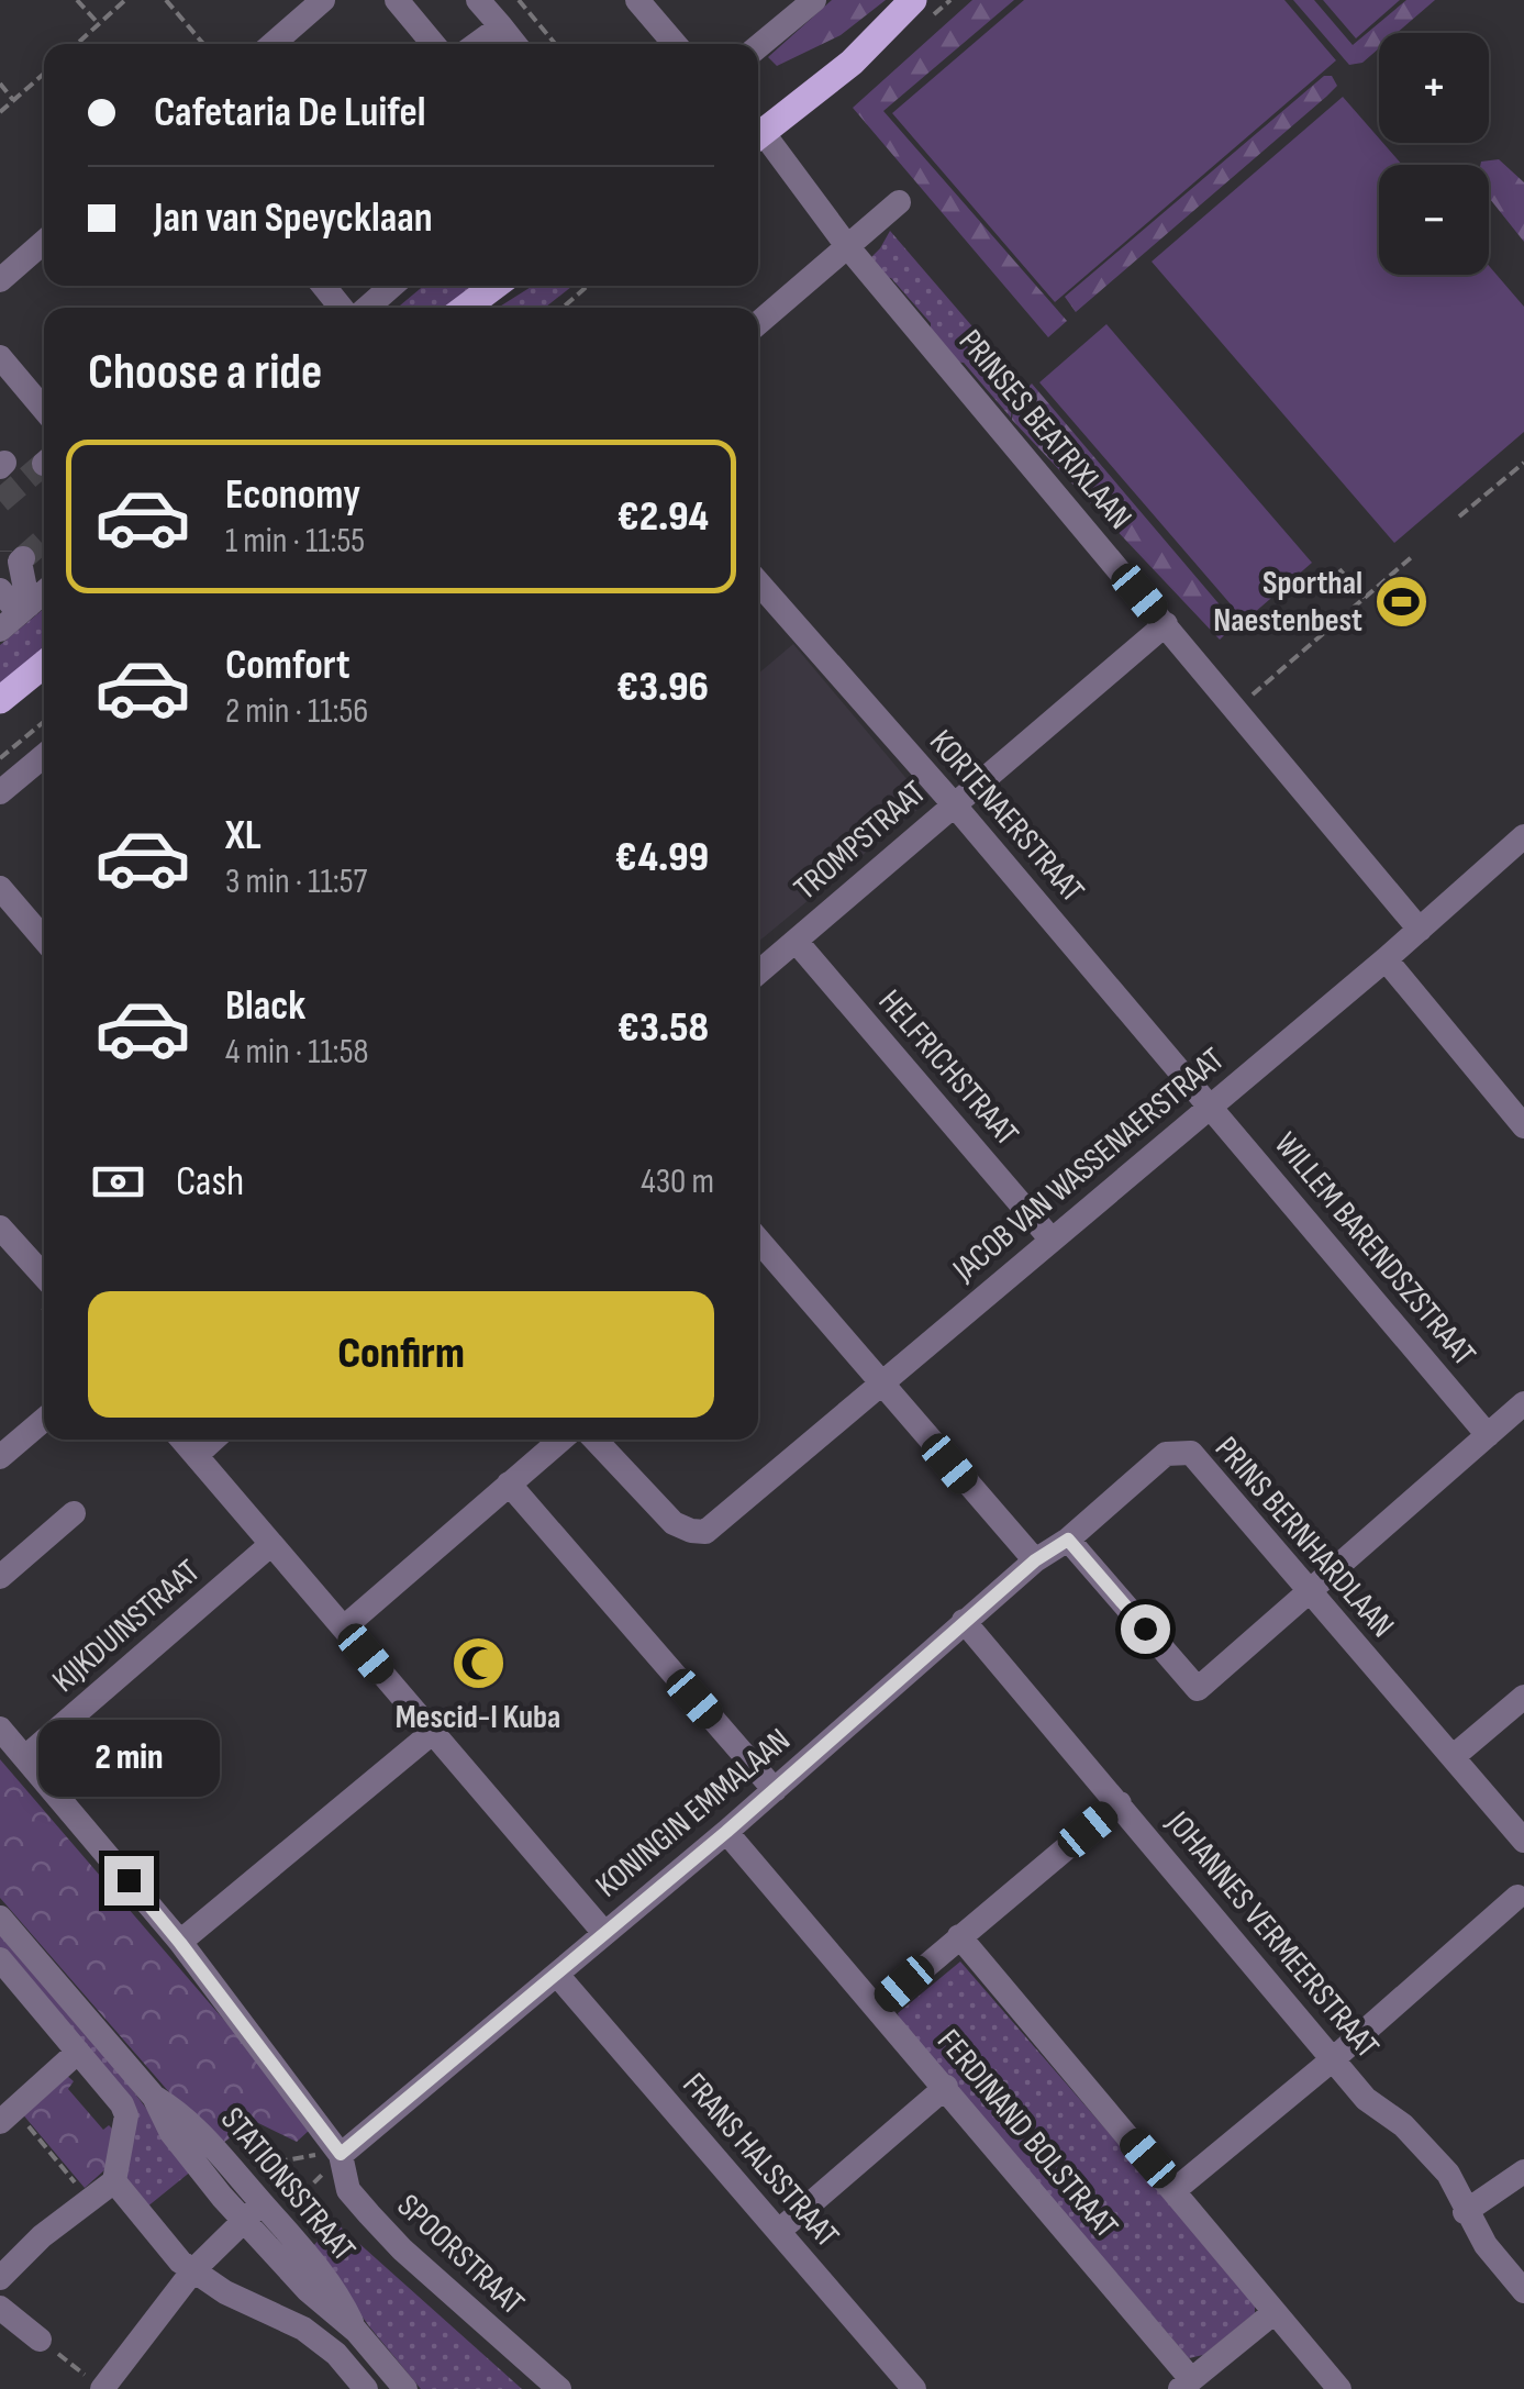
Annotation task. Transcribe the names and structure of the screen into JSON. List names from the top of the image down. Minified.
{"streets":{"street":["PRINSES BEATRIXLAAN","KORTENAERSTRAAT","TROMPSTRAAT","HELFRICHSTRAAT","JACOB VAN WASSENAERSTRAAT","WILLEM BARENDSZSTRAAT","PRINS BERNHARDLAAN","KIJKDUINSTRAAT","KONINGIN EMMALAAN","JOHANNES VERMEERSTRAAT","FERDINAND BOLSTRAAT","FRANS HALSSTRAAT","STATIONSSTRAAT","SPOORSTRAAT"]},"crossings":[["PRINSES BEATRIXLAAN","TROMPSTRAAT"],["PRINSES BEATRIXLAAN","JACOB VAN WASSENAERSTRAAT"],["KORTENAERSTRAAT","TROMPSTRAAT"],["KORTENAERSTRAAT","JACOB VAN WASSENAERSTRAAT"],["KORTENAERSTRAAT","WILLEM BARENDSZSTRAAT"],["TROMPSTRAAT","HELFRICHSTRAAT"],["HELFRICHSTRAAT","JACOB VAN WASSENAERSTRAAT"],["JACOB VAN WASSENAERSTRAAT","WILLEM BARENDSZSTRAAT"],["PRINS BERNHARDLAAN","KONINGIN EMMALAAN"],["KIJKDUINSTRAAT","SPOORSTRAAT"],["KONINGIN EMMALAAN","JOHANNES VERMEERSTRAAT"],["KONINGIN EMMALAAN","FERDINAND BOLSTRAAT"],["KONINGIN EMMALAAN","FRANS HALSSTRAAT"],["KONINGIN EMMALAAN","SPOORSTRAAT"]],"places":{"sports":["Sporthal Naestenbest"],"mosque":["Mescid-I Kuba"]},"page":{"map_buttons":["+","−"],"banner":["Cafetaria De Luifel","Jan van Speycklaan"],"heading":"Choose a ride","list":[{"name":"Economy","note":"1 min · 11:55","value":"€2.94"},{"name":"Comfort","note":"2 min · 11:56","value":"€3.96"},{"name":"XL","note":"3 min · 11:57","value":"€4.99"},{"name":"Black","note":"4 min · 11:58","value":"€3.58"}],"pay":["Cash","430 m"],"buttons":"Confirm","bubble":"2 min"}}
